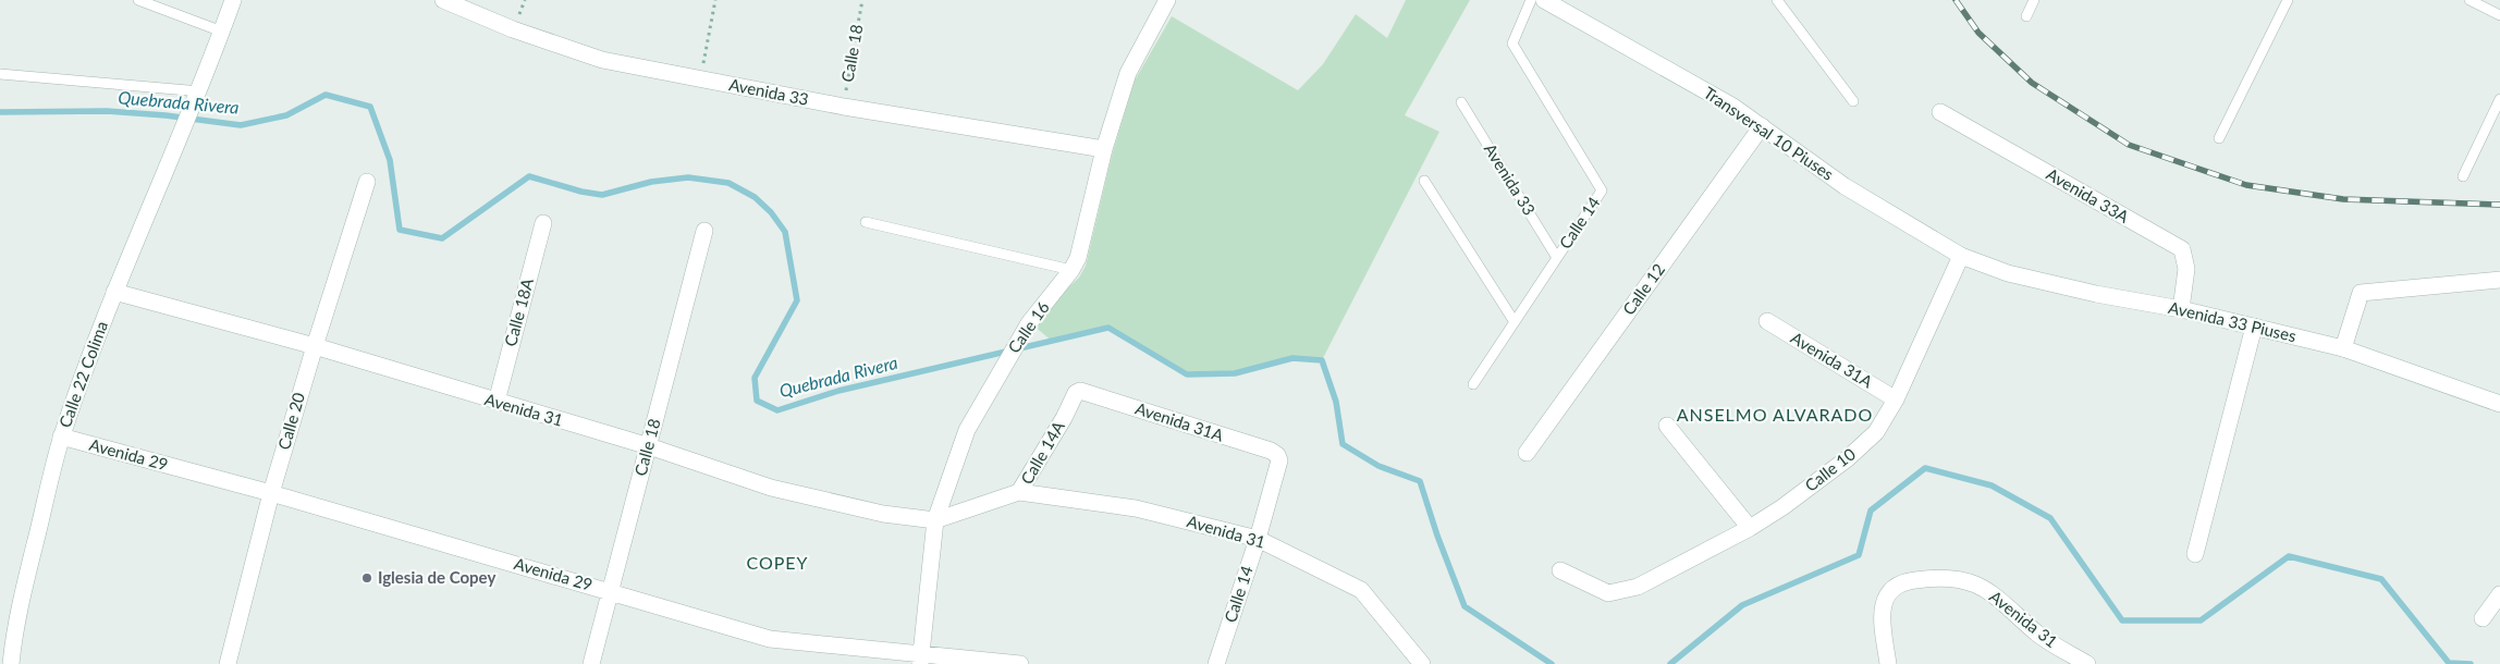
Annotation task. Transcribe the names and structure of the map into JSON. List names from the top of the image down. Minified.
{"streets":{"street":["Calle 18","Avenida 33","Transversal 10 Piuses","Avenida 33A","Calle 14","Calle 12","Calle 18A","Avenida 33 Piuses","Calle 16","Avenida 31A","Calle 22 Colima","Avenida 31","Calle 20","Calle 14A","Avenida 29","Calle 10"]},"crossings":[["Calle 18","Avenida 33"],["Calle 18","Avenida 31"],["Calle 18","Avenida 29"],["Avenida 33","Calle 14"],["Avenida 33","Calle 16"],["Transversal 10 Piuses","Calle 12"],["Transversal 10 Piuses","Avenida 33 Piuses"],["Transversal 10 Piuses","Calle 10"],["Avenida 33A","Avenida 33 Piuses"],["Calle 14","Avenida 31A"],["Calle 14","Avenida 31"],["Calle 18A","Avenida 31"],["Avenida 33 Piuses","Calle 10"],["Calle 16","Avenida 31"],["Calle 16","Calle 14A"],["Calle 16","Avenida 29"],["Avenida 31A","Calle 14A"],["Avenida 31A","Calle 10"],["Calle 22 Colima","Avenida 31"],["Calle 22 Colima","Avenida 29"],["Avenida 31","Calle 20"],["Avenida 31","Calle 14A"],["Calle 20","Avenida 29"]],"districts":["ANSELMO ALVARADO","COPEY"],"water":["Quebrada Rivera"],"places":["Iglesia de Copey"]}
